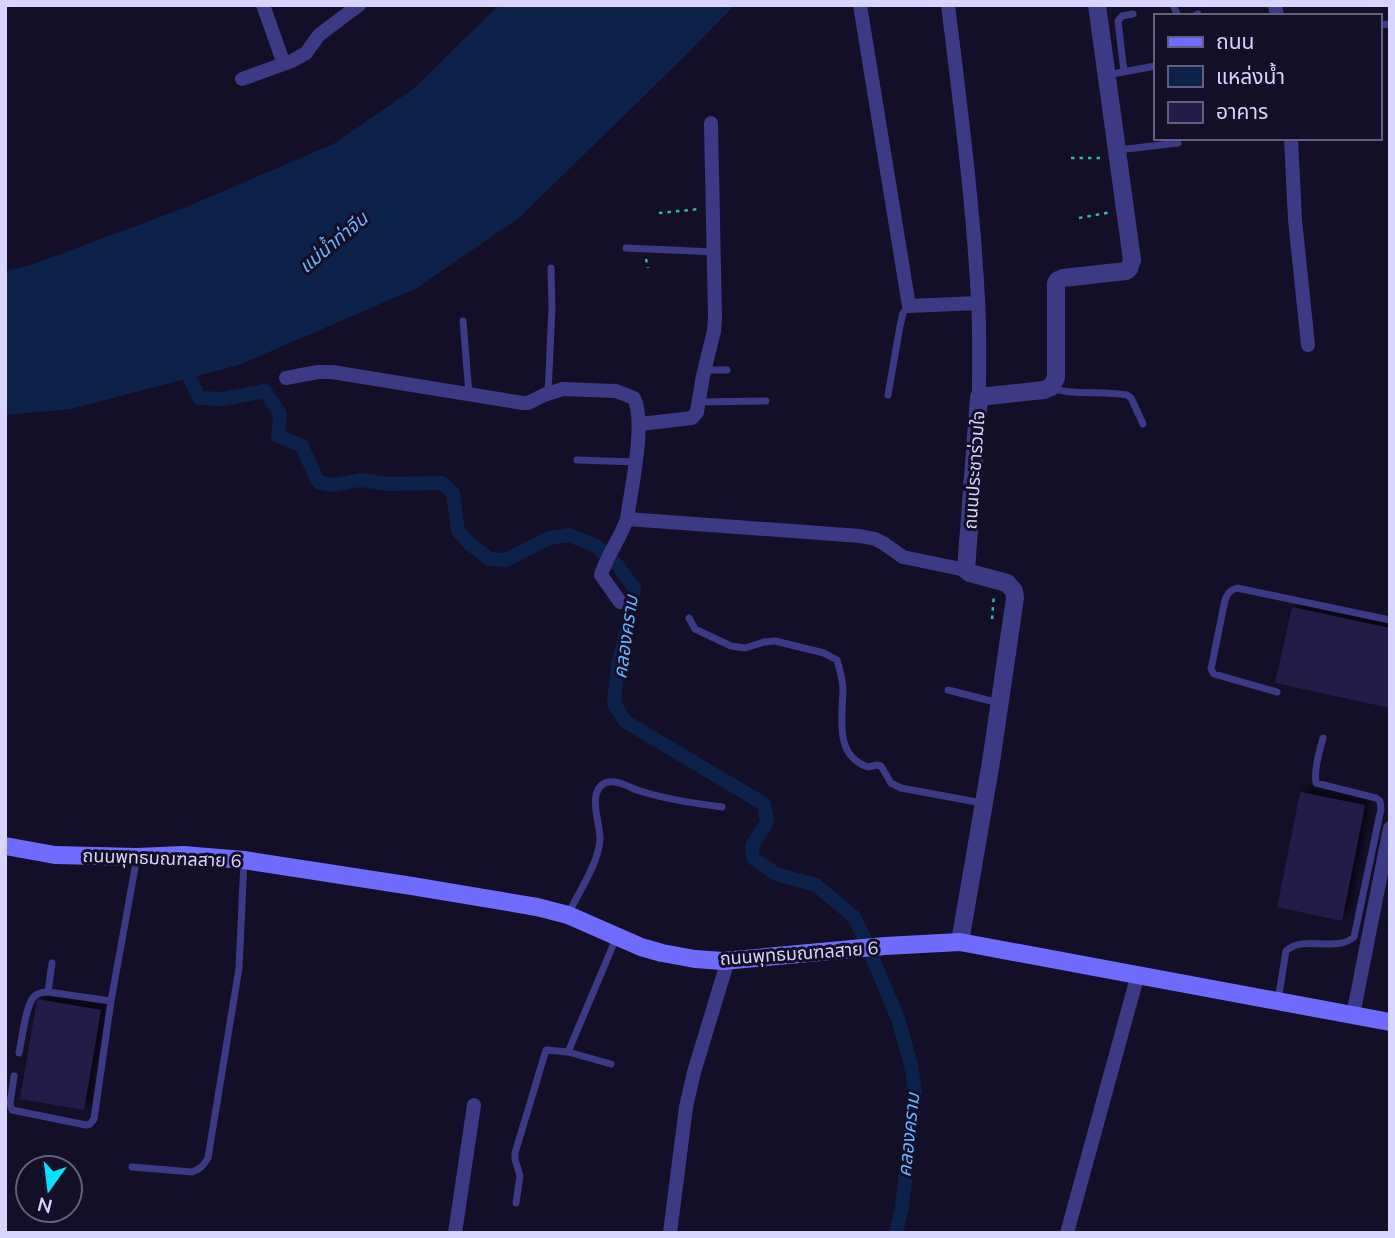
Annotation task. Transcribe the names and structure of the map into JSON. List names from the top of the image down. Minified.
{"streets":{"main road":["ถนนพุทธมณฑลสาย 6"],"street":["ถนนประชาร่วมใจ"]},"water":["แม่น้ำท่าจีน","คลองคราม"],"legend":["ถนน","แหล่งน้ำ","อาคาร"],"north":"bottom"}
